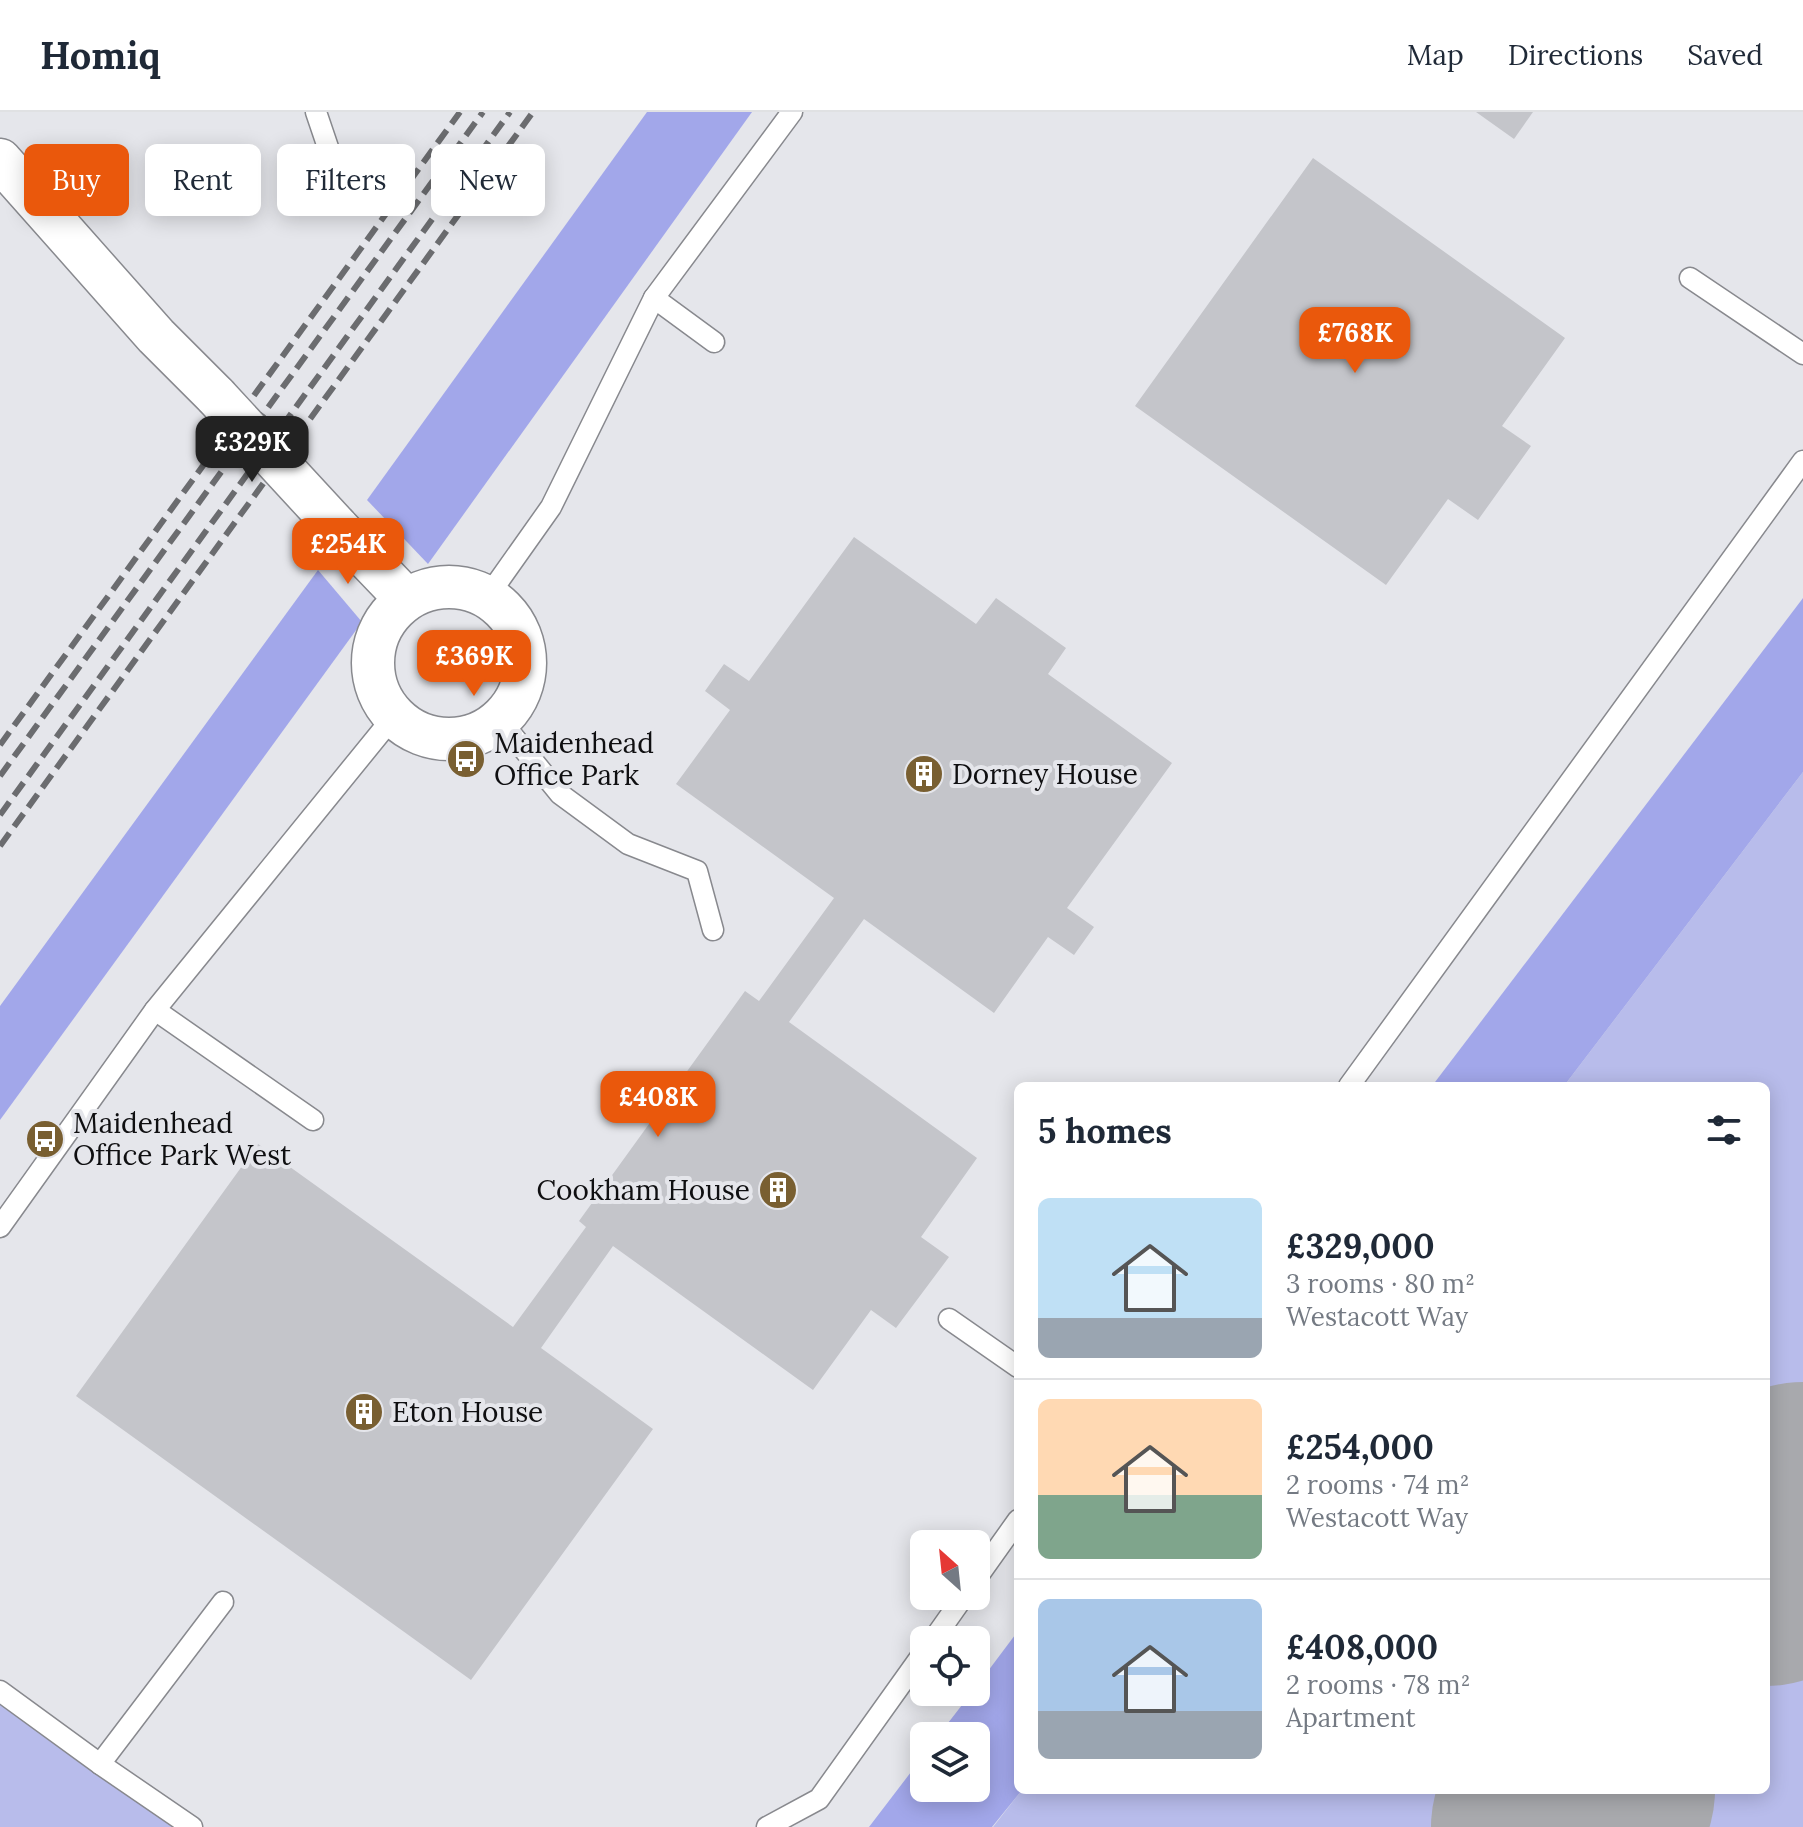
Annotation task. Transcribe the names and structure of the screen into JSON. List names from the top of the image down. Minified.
{"places":{"bus stop":["Maidenhead Office Park","Maidenhead Office Park West"],"building":["Dorney House","Cookham House","Eton House"]},"north":"top left","page":{"header":"Homiq","nav":["Map","Directions","Saved"],"chip":["Buy","Rent","Filters","New"],"price":["£768K","£329K","£254K","£369K","£408K"],"heading":"5 homes","list":[{"name":"£329,000","note":"3 rooms · 80 m² · Westacott Way"},{"name":"£254,000","note":"2 rooms · 74 m² · Westacott Way"},{"name":"£408,000","note":"2 rooms · 78 m² · Apartment"}]}}
